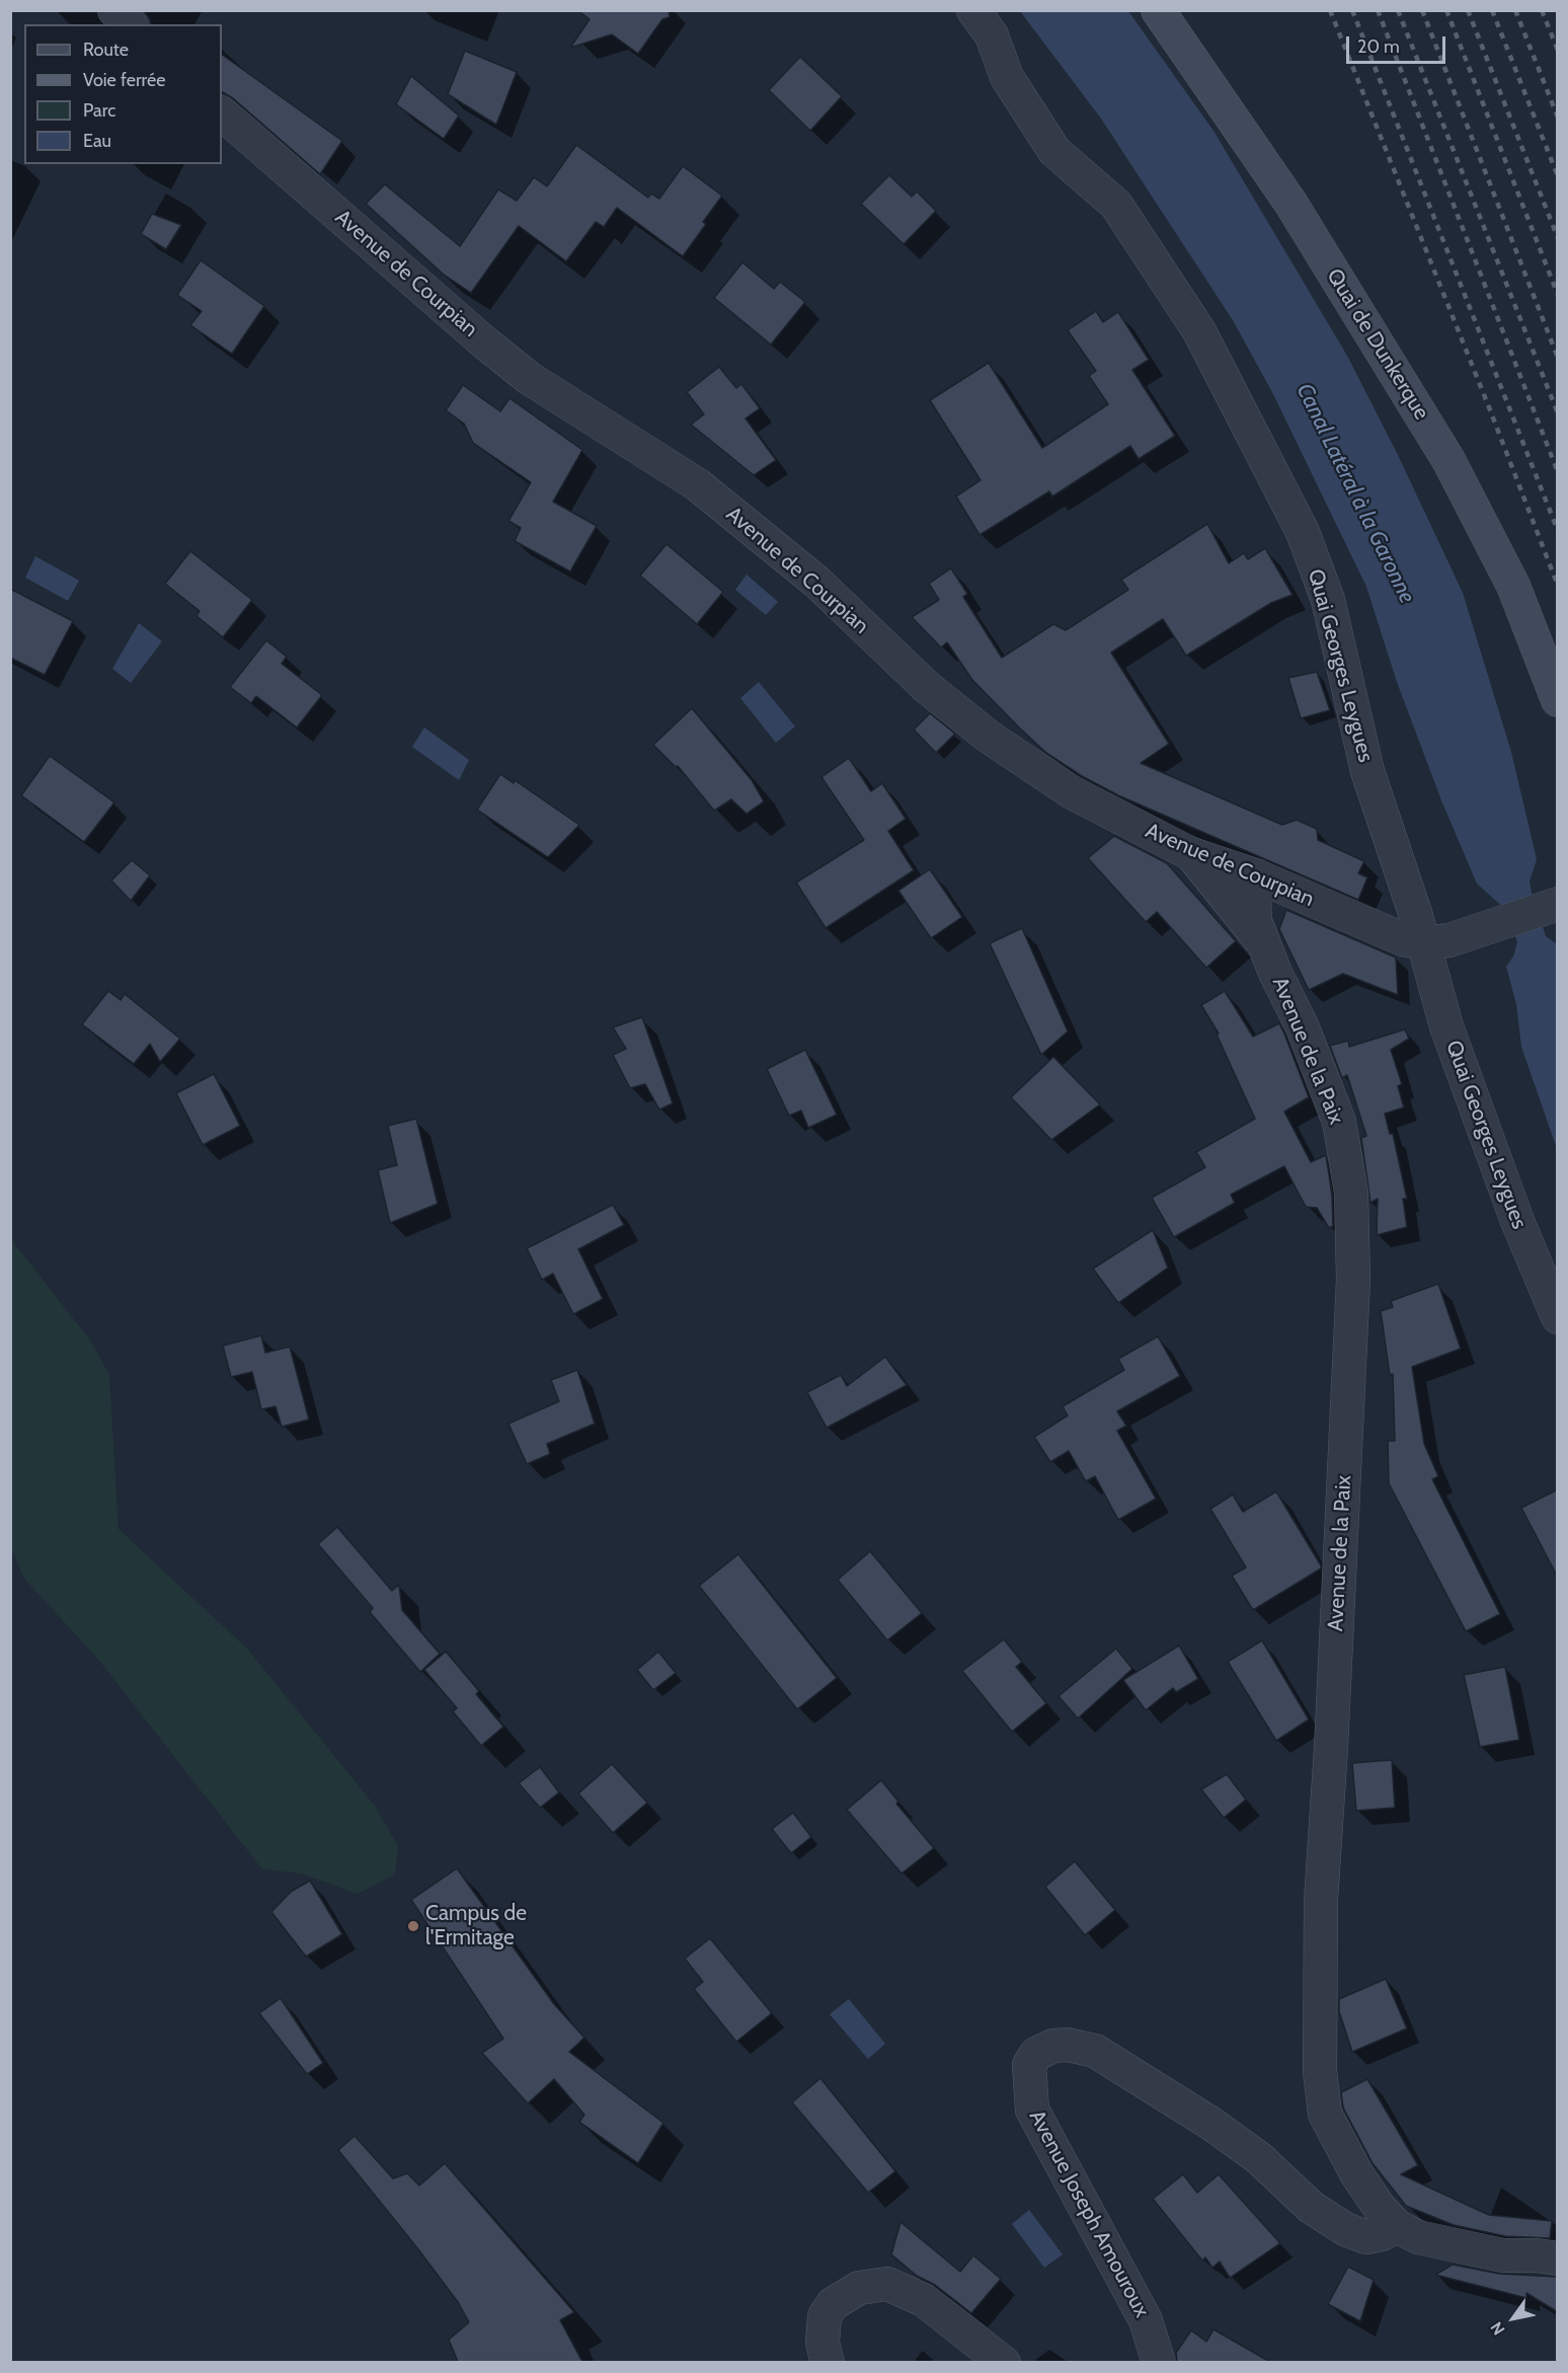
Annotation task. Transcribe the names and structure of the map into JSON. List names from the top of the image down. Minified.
{"streets":{"street":["Avenue de Courpian","Quai de Dunkerque","Quai Georges Leygues","Avenue de la Paix","Avenue Joseph Amouroux"]},"crossings":[["Avenue de Courpian","Quai Georges Leygues"],["Avenue de Courpian","Avenue de la Paix"],["Avenue de la Paix","Avenue Joseph Amouroux"]],"water":["Canal Latéral à la Garonne"],"places":["Campus de l'Ermitage"],"legend":["Route","Voie ferrée","Parc","Eau"],"scale_bar":"20 m","north":"bottom left"}
